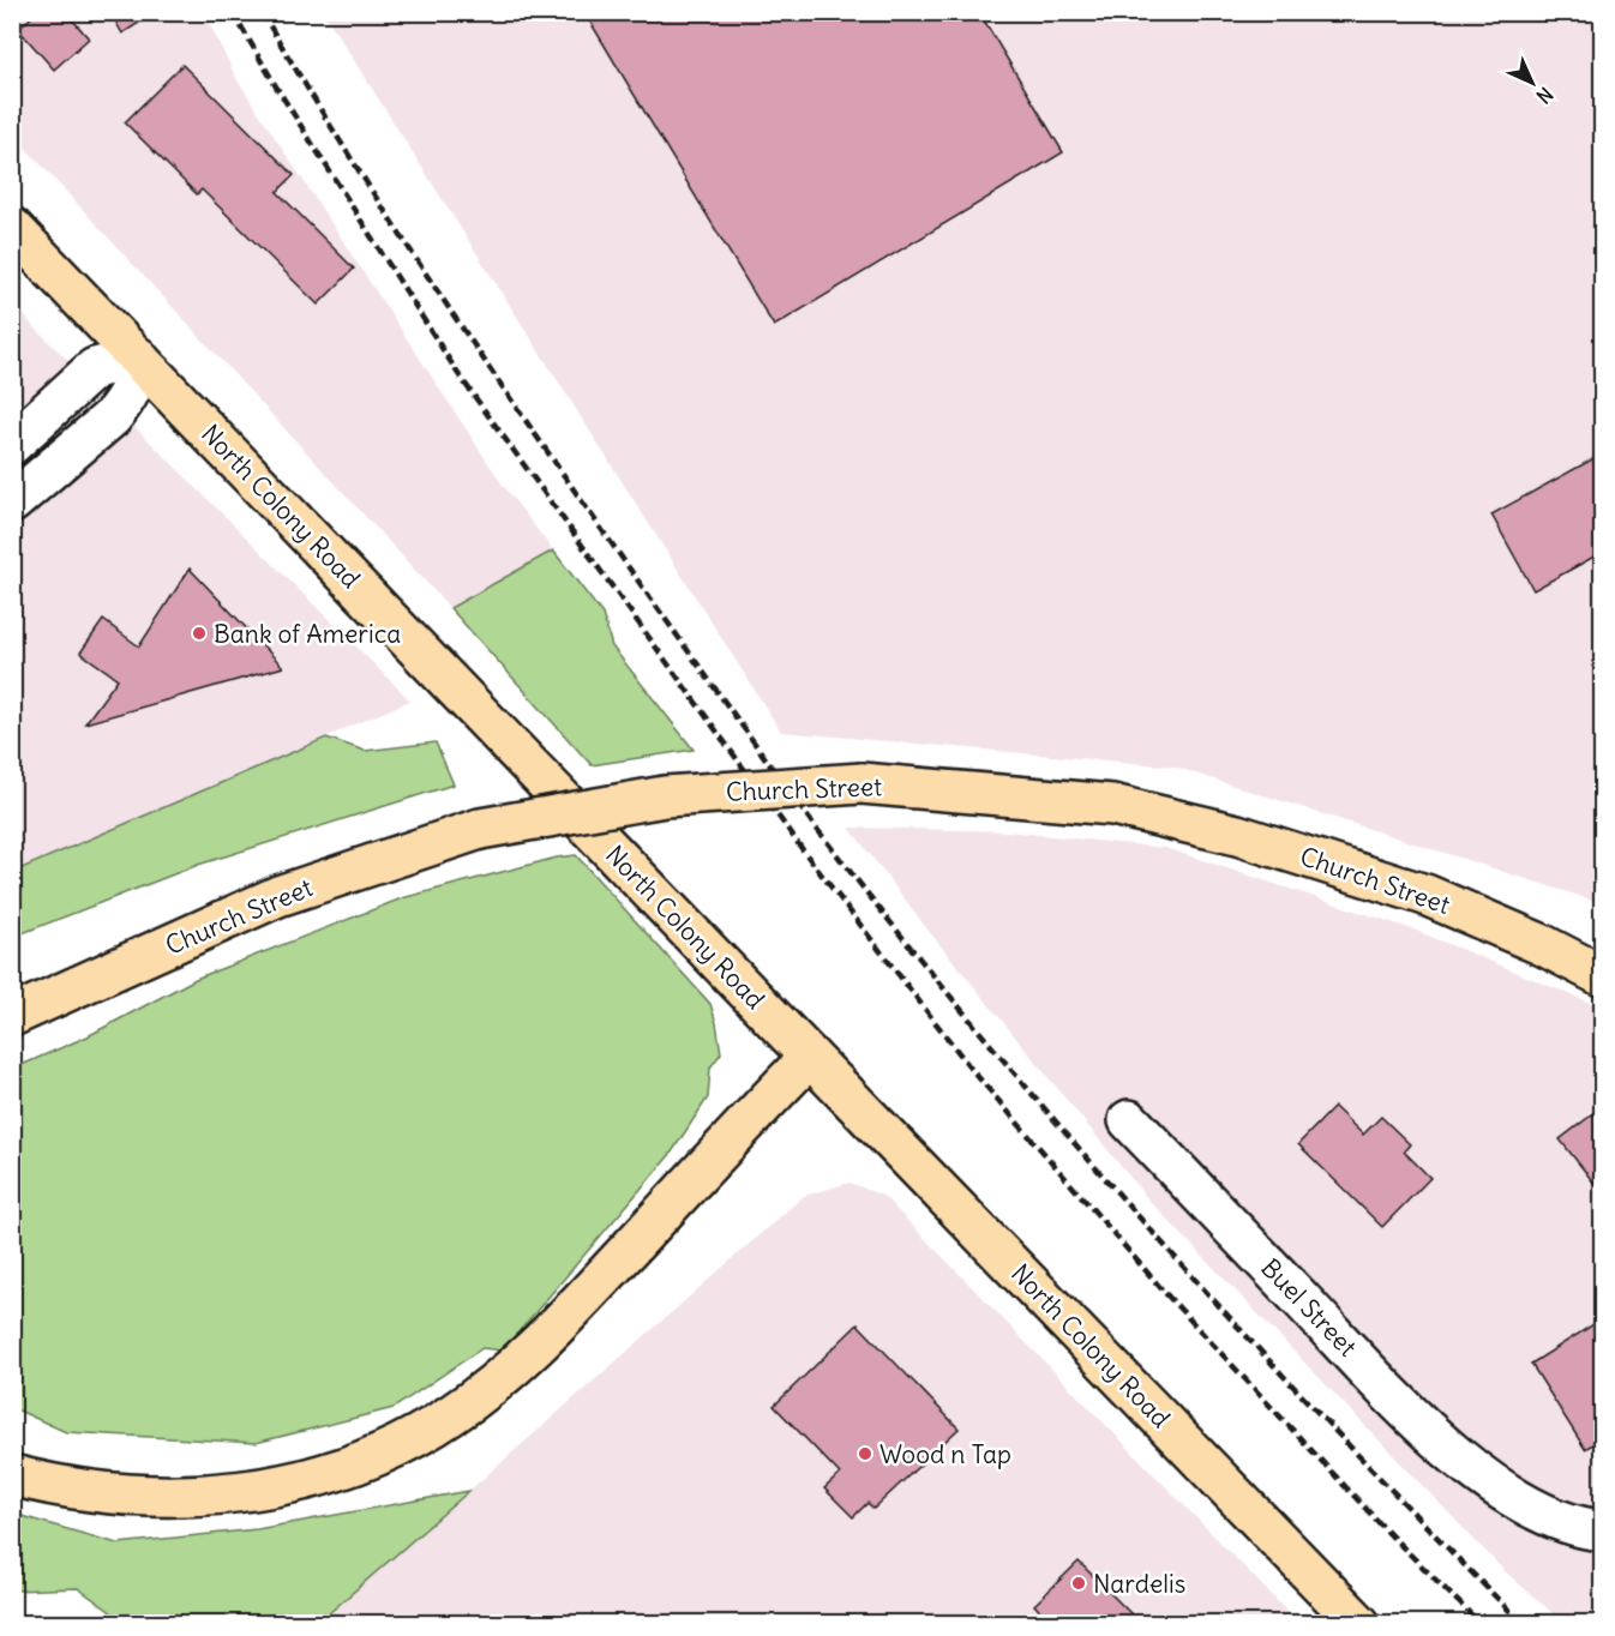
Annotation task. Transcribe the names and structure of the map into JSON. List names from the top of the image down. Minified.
{"streets":{"main road":["North Colony Road","Church Street"],"street":["Buel Street"]},"places":["Bank of America","Wood n Tap","Nardelis"],"north":"bottom right"}
